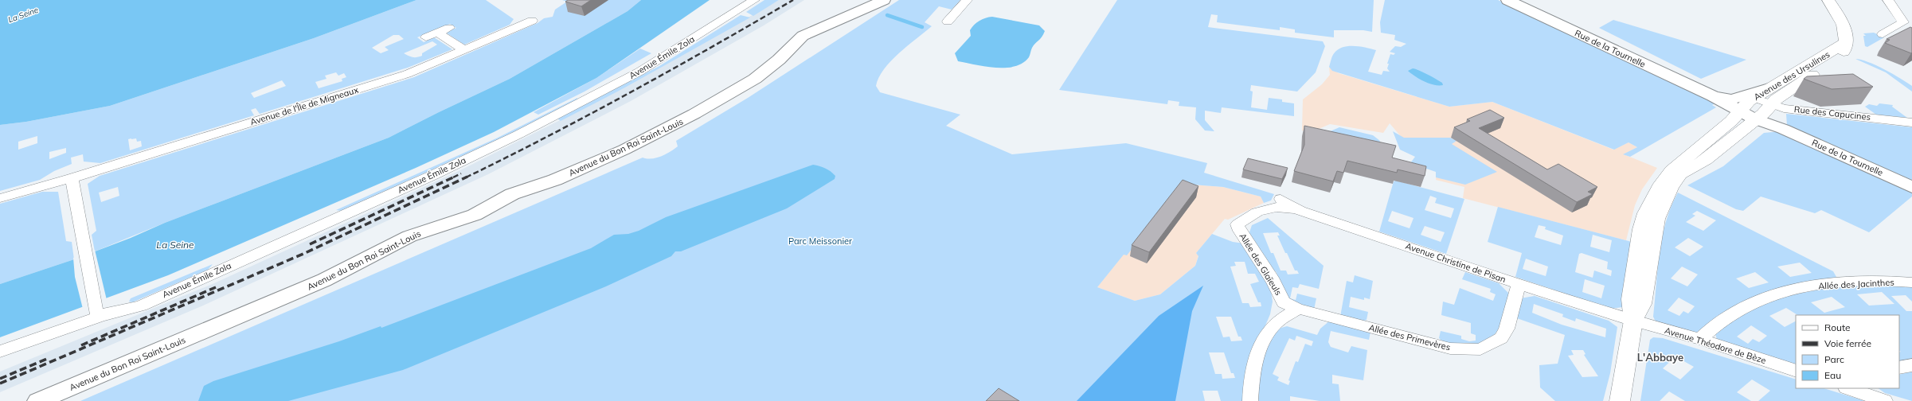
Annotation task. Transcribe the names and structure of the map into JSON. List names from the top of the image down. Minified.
{"streets":{"main road":["Rue de la Tournelle","Avenue du Bon Roi Saint-Louis"],"street":["Avenue Émile Zola","Avenue des Ursulines","Avenue de l'Île de Migneaux","Rue des Capucines","Avenue Christine de Pisan","Allée des Glaïeuls","Allée des Jacinthes","Allée des Primevères","Avenue Théodore de Bèze"]},"crossings":[["Rue de la Tournelle","Avenue des Ursulines"],["Rue de la Tournelle","Rue des Capucines"],["Avenue des Ursulines","Rue des Capucines"],["Avenue des Ursulines","Avenue Christine de Pisan"],["Avenue des Ursulines","Avenue Théodore de Bèze"],["Avenue Christine de Pisan","Allée des Glaïeuls"],["Avenue Christine de Pisan","Allée des Primevères"],["Avenue Christine de Pisan","Avenue Théodore de Bèze"],["Allée des Glaïeuls","Allée des Primevères"],["Allée des Jacinthes","Avenue Théodore de Bèze"]],"districts":["L'Abbaye"],"water":["La Seine"],"parks":["Parc Meissonier"],"legend":["Route","Voie ferrée","Parc","Eau"]}
